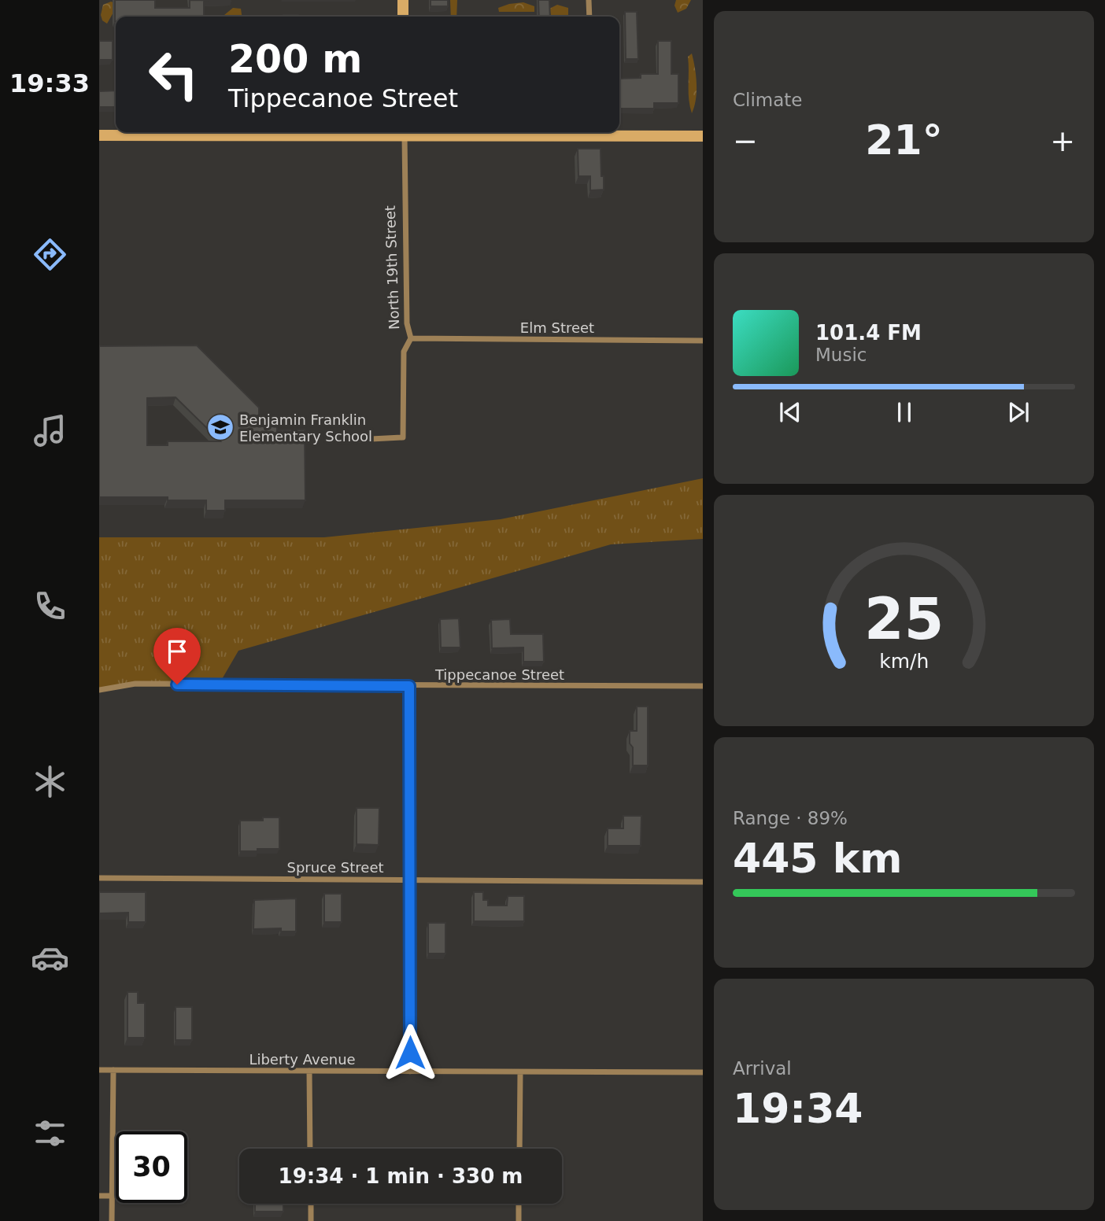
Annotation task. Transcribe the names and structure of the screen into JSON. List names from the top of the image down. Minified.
{"streets":{"street":["North 19th Street","Elm Street","Tippecanoe Street","Spruce Street","Liberty Avenue"]},"crossings":[["North 19th Street","Elm Street"]],"places":{"school or university":["Benjamin Franklin Elementary School"]},"page":{"tabs":"19:33","tile":["Climate",["Range · 89%","445 km"],["Arrival","19:34"]],"turn":["200 m","Tippecanoe Street"],"heat":["−","21°","+"],"song":["101.4 FM","Music"],"limit":"30","trip":"19:34 · 1 min · 330 m","gauge":["25","km/h"]}}
